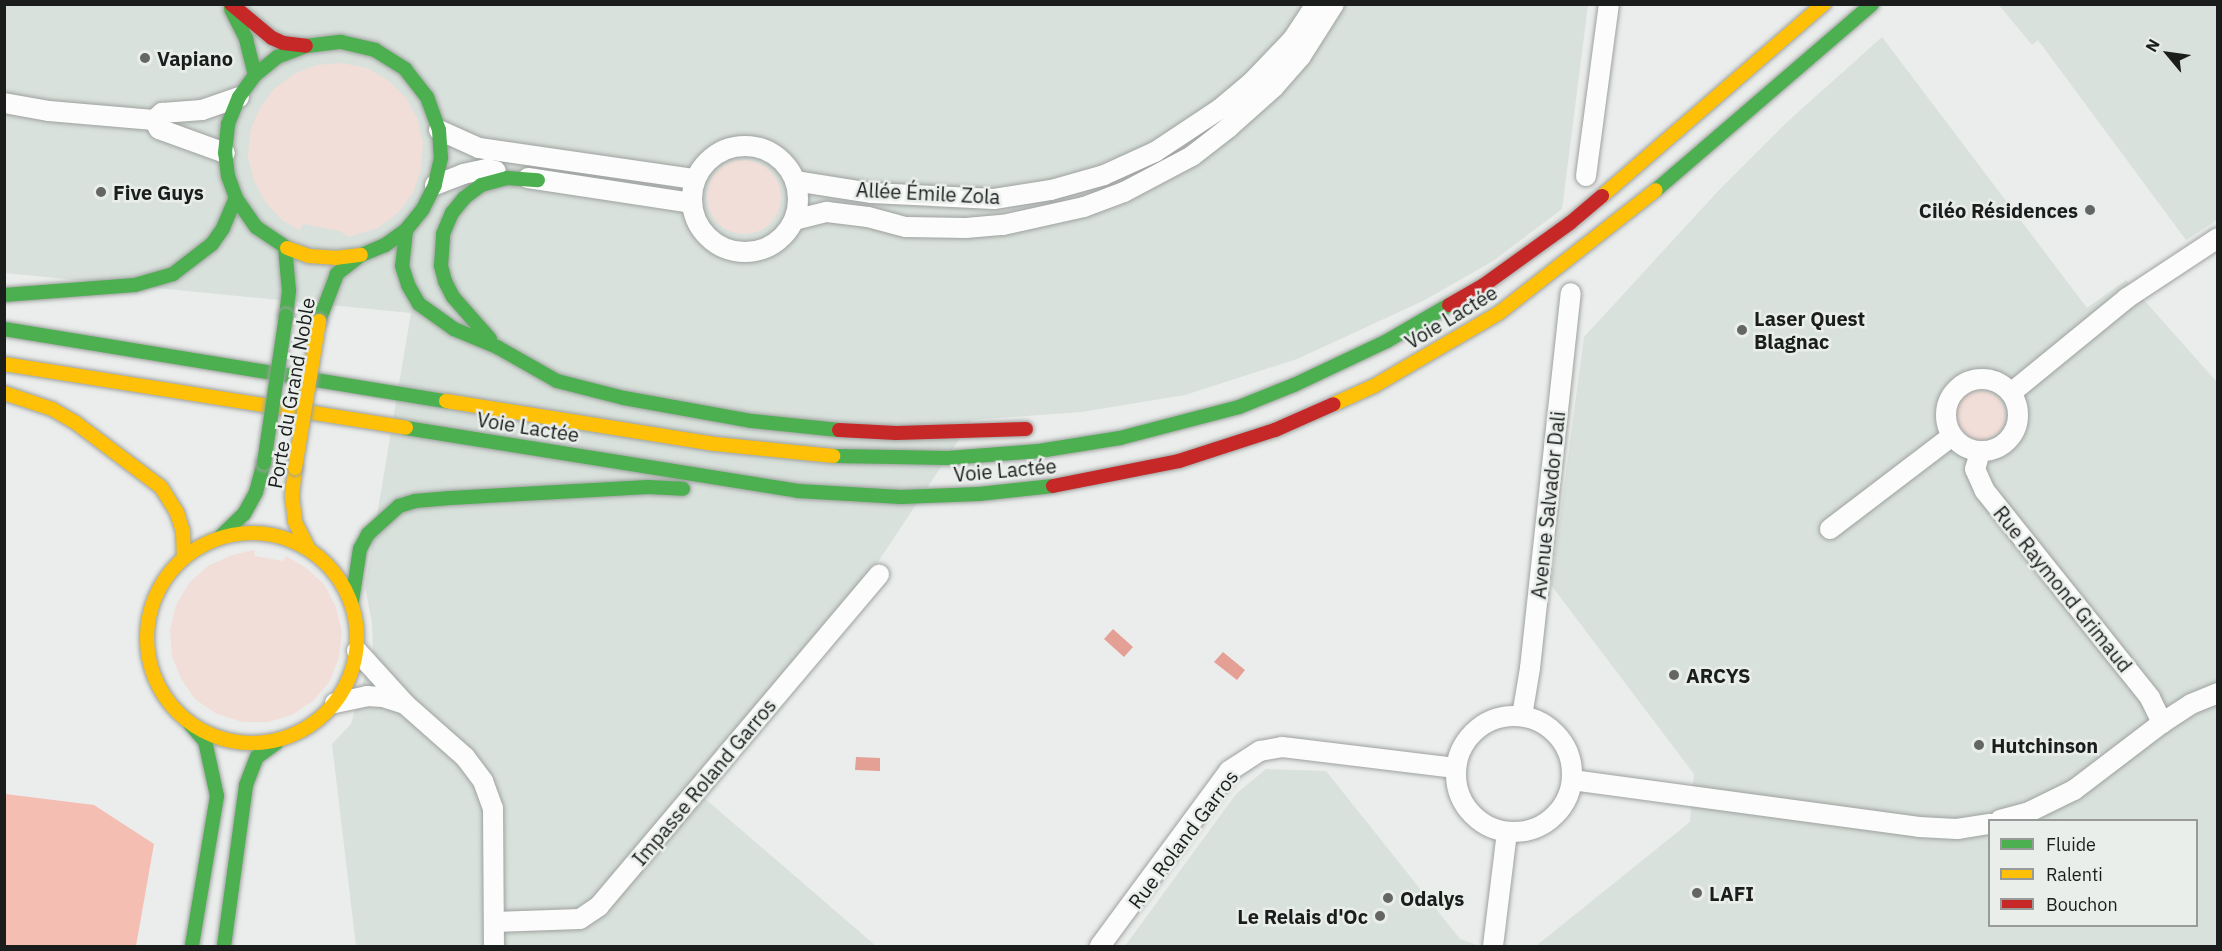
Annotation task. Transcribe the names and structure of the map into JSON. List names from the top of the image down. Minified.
{"streets":{"main road":["Voie Lactée","Porte du Grand Noble"],"street":["Allée Émile Zola","Avenue Salvador Dali","Rue Raymond Grimaud","Impasse Roland Garros","Rue Roland Garros"]},"crossings":[["Avenue Salvador Dali","Rue Roland Garros"]],"places":["Vapiano","Five Guys","Ciléo Résidences","Laser Quest Blagnac","ARCYS","Hutchinson","LAFI","Odalys","Le Relais d'Oc"],"legend":["Fluide","Ralenti","Bouchon"],"north":"top left"}
